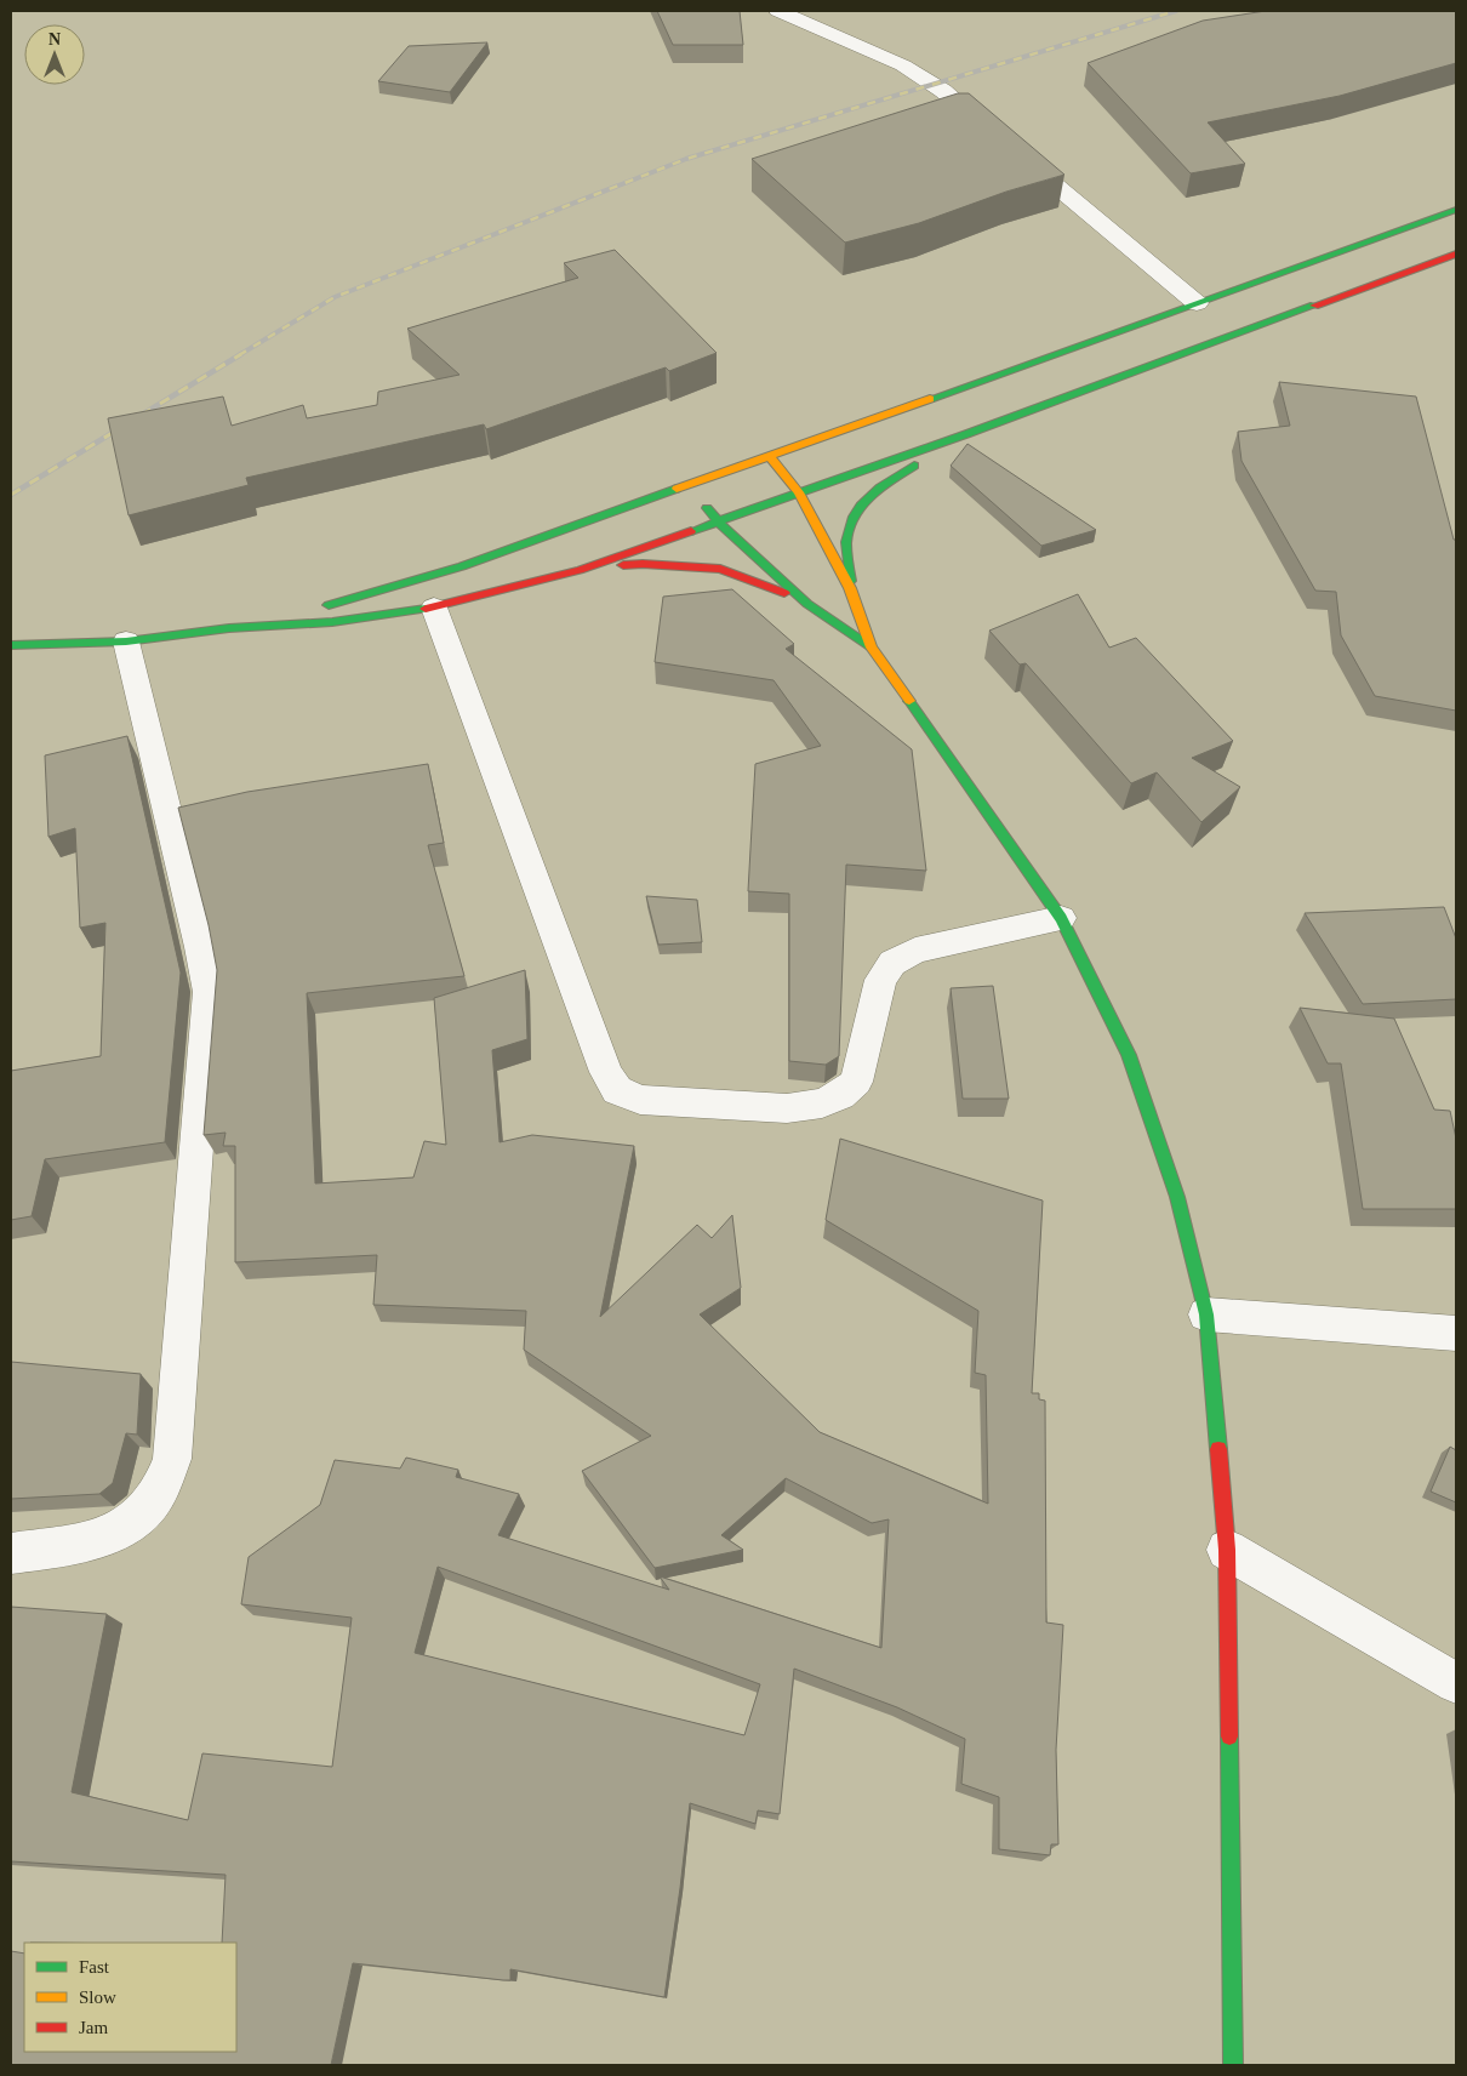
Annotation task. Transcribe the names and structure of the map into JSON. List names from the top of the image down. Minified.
{"legend":["Fast","Slow","Jam"],"north":"top"}
